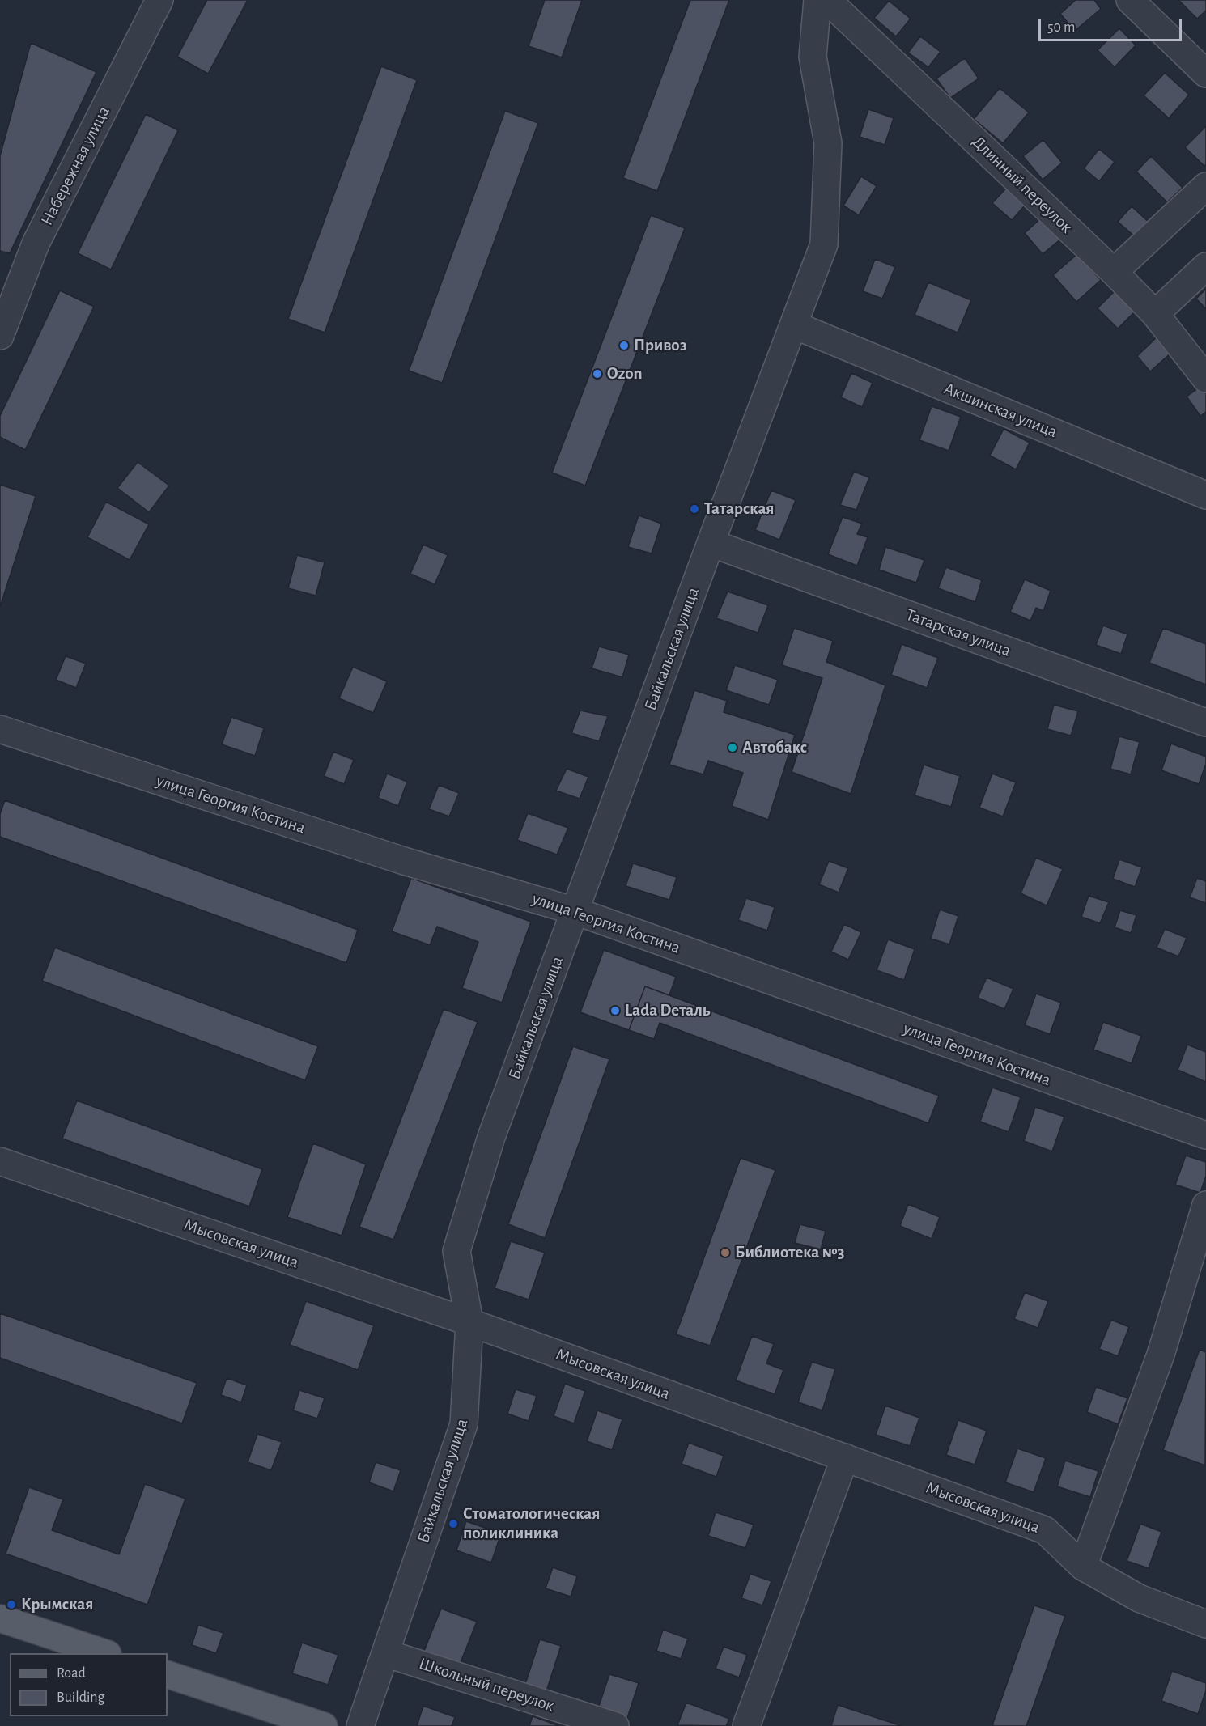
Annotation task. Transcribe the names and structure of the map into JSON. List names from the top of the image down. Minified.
{"streets":{"street":["Набережная улица","Длинный переулок","Акшинская улица","Татарская улица","Байкальская улица","улица Георгия Костина","Мысовская улица","Школьный переулок"]},"crossings":[["Акшинская улица","Байкальская улица"],["Татарская улица","Байкальская улица"],["Байкальская улица","улица Георгия Костина"],["Байкальская улица","Мысовская улица"],["Байкальская улица","Школьный переулок"]],"places":["Привоз","Ozon","Татарская","Автобакс","Lada Dеталь","Библиотека №3","Стоматологическая поликлиника","Крымская"],"legend":["Road","Building"],"scale_bar":"50 m"}
